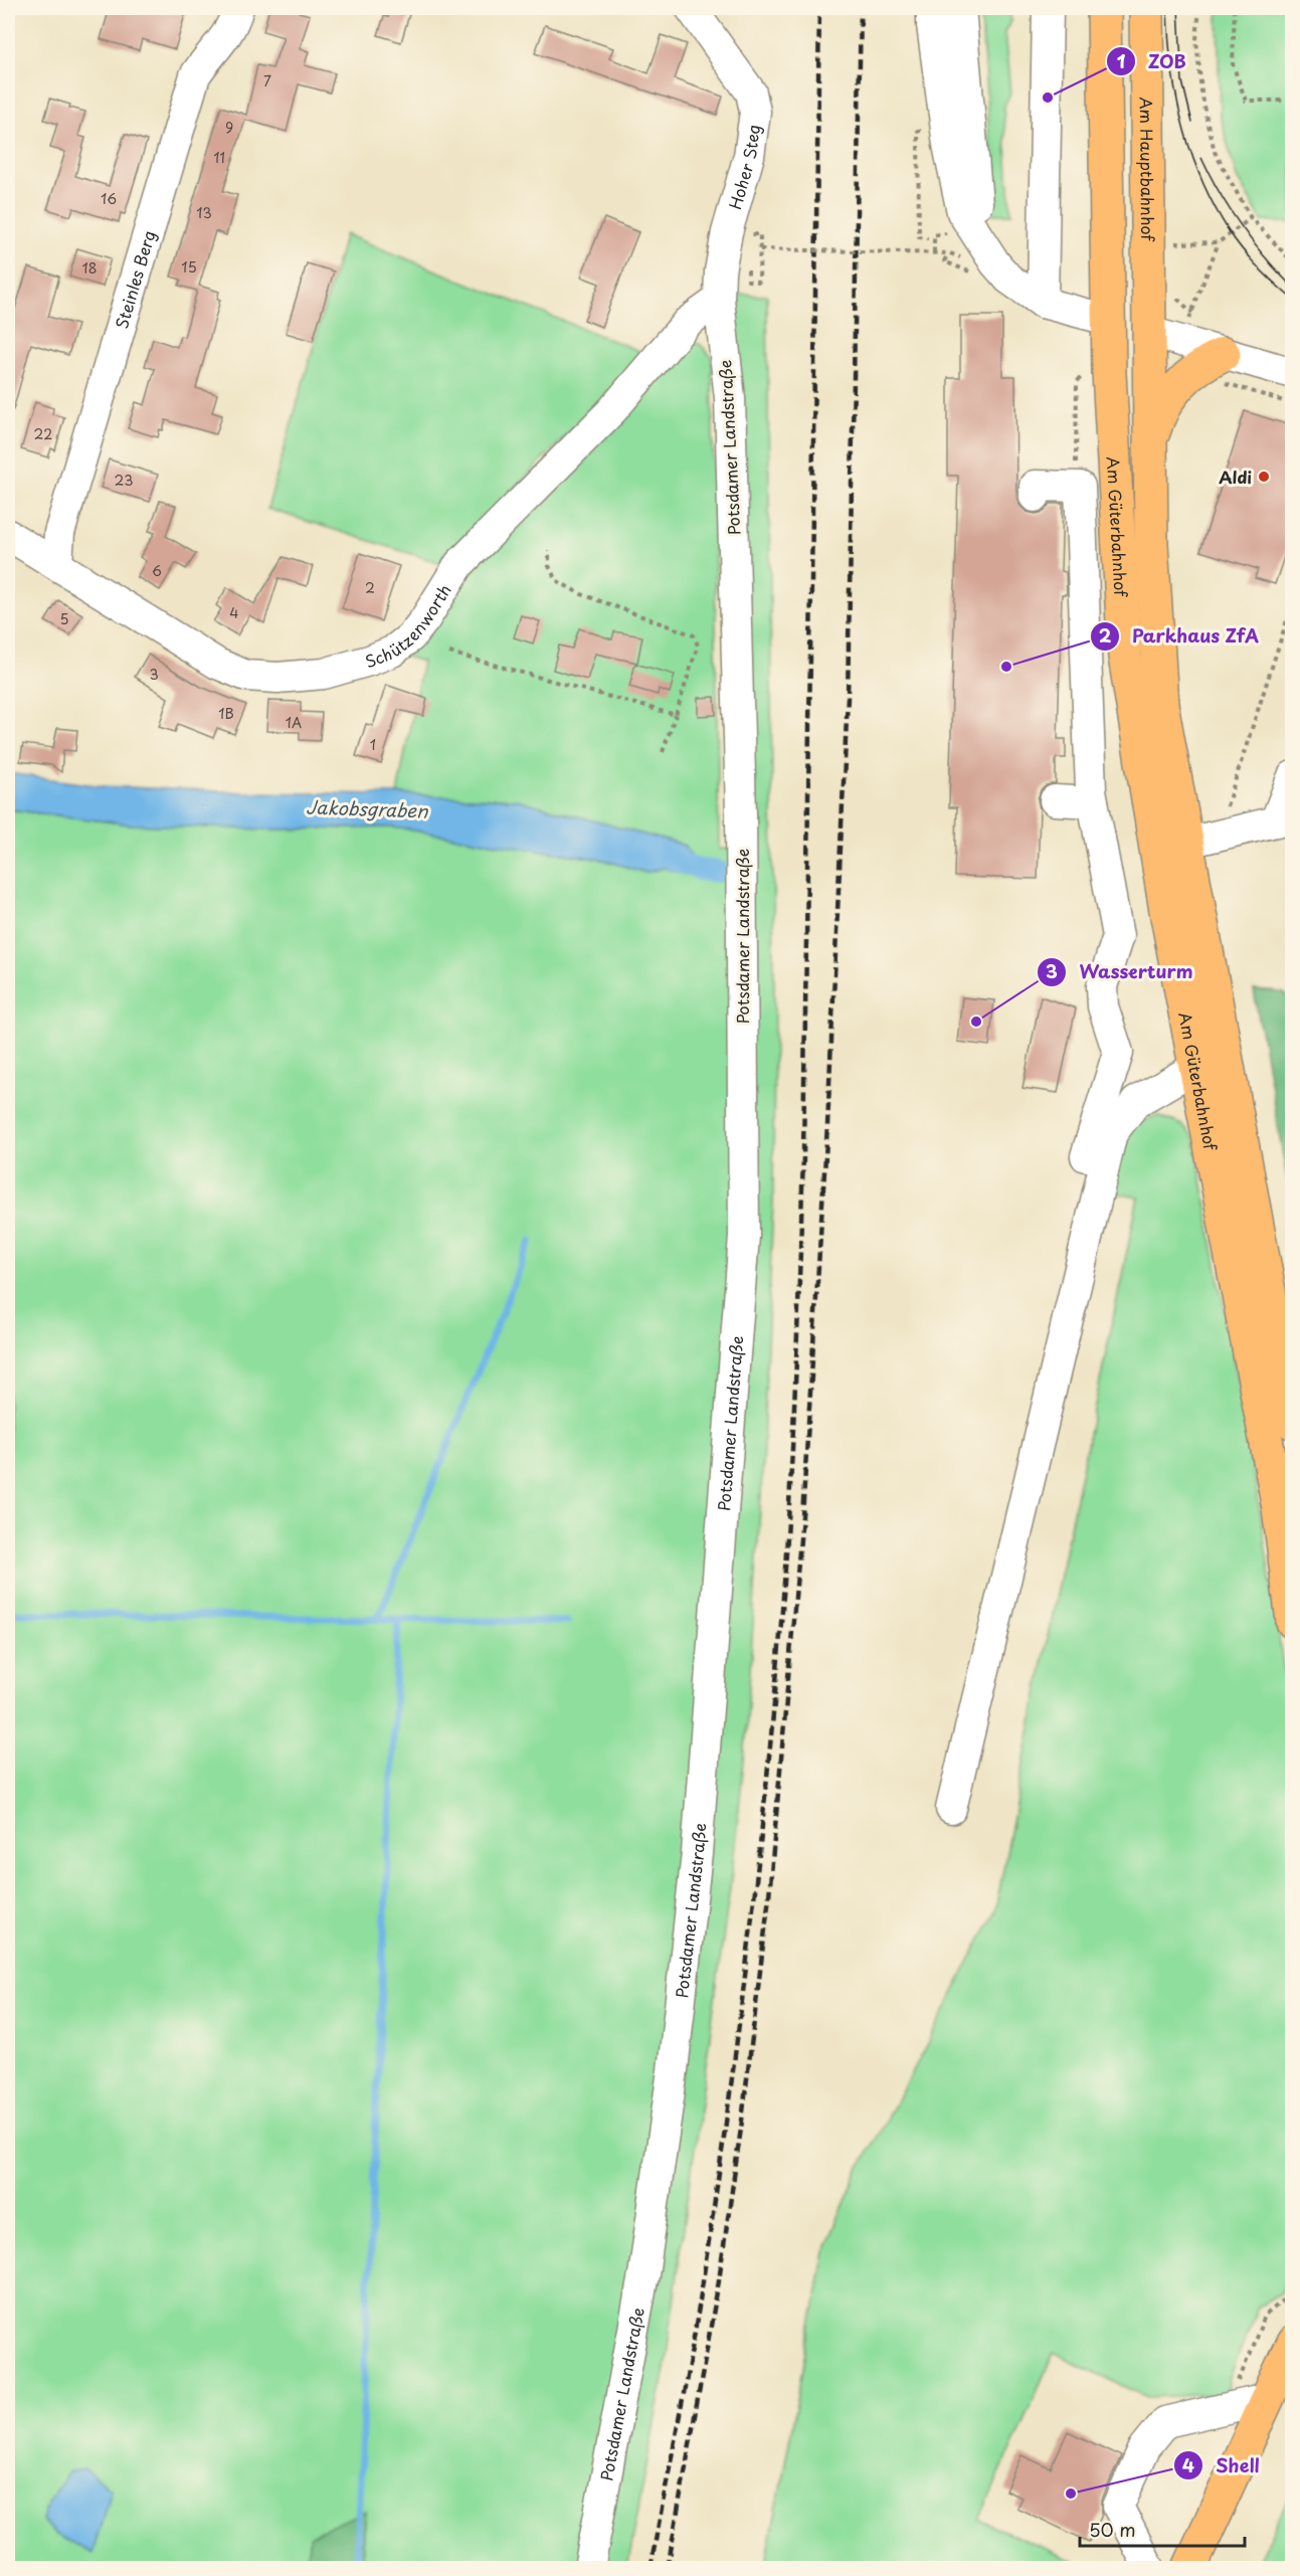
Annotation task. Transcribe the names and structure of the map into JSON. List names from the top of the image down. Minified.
{"streets":{"main road":["Am Hauptbahnhof","Am Güterbahnhof"],"street":["Hoher Steg","Steinles Berg","Potsdamer Landstraße","Schützenworth"]},"crossings":[["Hoher Steg","Potsdamer Landstraße"],["Hoher Steg","Schützenworth"],["Am Hauptbahnhof","Am Güterbahnhof"],["Steinles Berg","Schützenworth"],["Potsdamer Landstraße","Schützenworth"]],"water":["Jakobsgraben"],"places":["ZOB","Aldi","Parkhaus ZfA","Wasserturm","Shell"],"house_numbers":["7","9","11","16","13","15","18","22","23","6","2","4","5","3","1B","1A","1"],"scale_bar":"50 m"}
